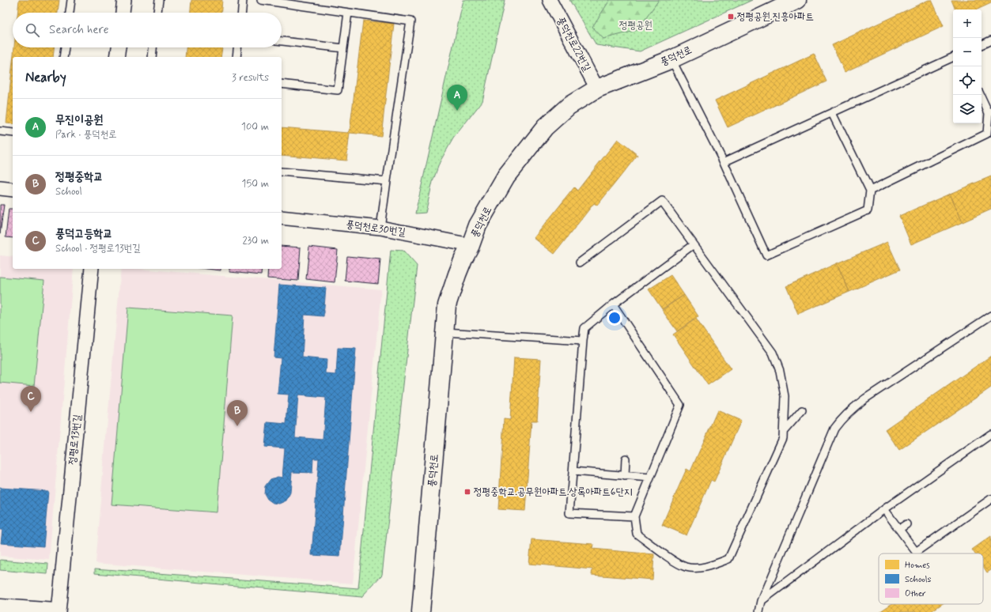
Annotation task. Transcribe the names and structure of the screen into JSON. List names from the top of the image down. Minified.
{"streets":{"main road":["풍덕천로"],"street":["풍덕천로22번길","풍덕천로30번길","정평로13번길"]},"crossings":[["풍덕천로22번길","풍덕천로"],["풍덕천로","풍덕천로30번길"]],"parks":["정평공원"],"places":{"transit":["정평공원.진흥아파트","정평중학교.공무원아파트.상록아파트6단지"]},"legend":["Homes","Schools","Other"],"page":{"map_buttons":["+","−"],"search":"Search here","heading":["Nearby","3 results"],"pins":["A","C","B"],"list":[{"mark":"A","name":"무진이공원","note":"Park · 풍덕천로","value":"100 m"},{"mark":"B","name":"정평중학교","note":"School","value":"150 m"},{"mark":"C","name":"풍덕고등학교","note":"School · 정평로13번길","value":"230 m"}]}}
